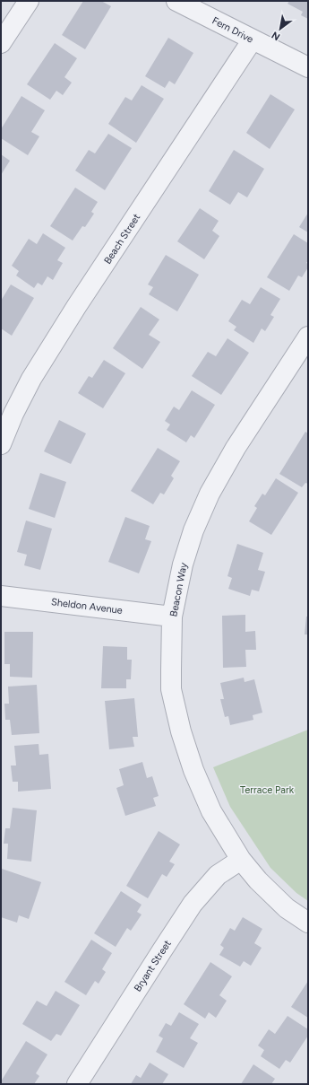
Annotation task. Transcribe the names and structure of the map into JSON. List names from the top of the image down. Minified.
{"streets":{"street":["Fern Drive","Beach Street","Beacon Way","Sheldon Avenue","Bryant Street"]},"crossings":[["Fern Drive","Beach Street"],["Beacon Way","Sheldon Avenue"],["Beacon Way","Bryant Street"]],"parks":["Terrace Park"],"north":"bottom left"}
